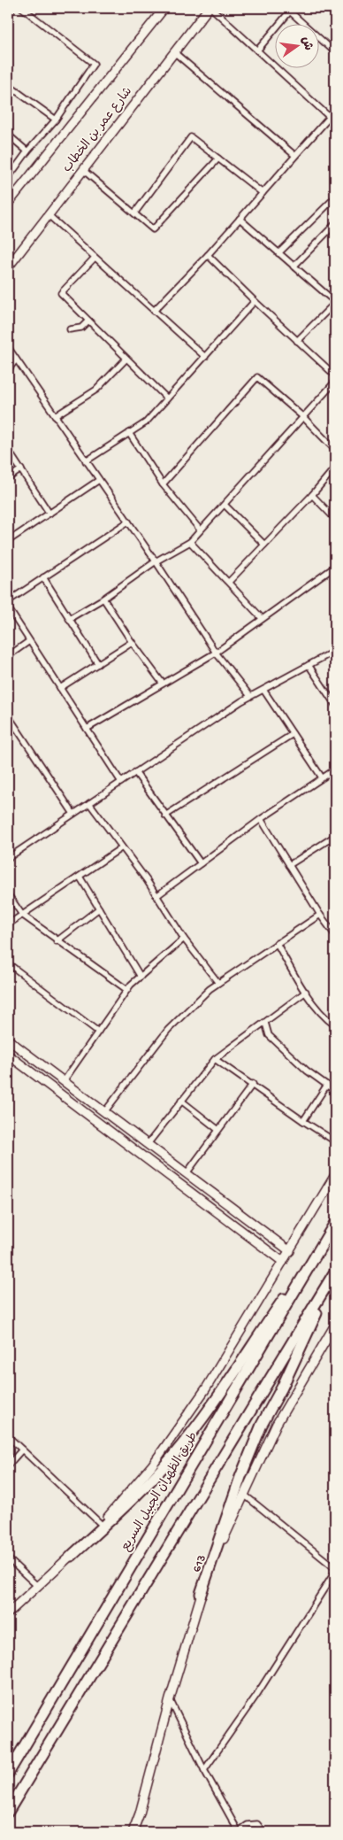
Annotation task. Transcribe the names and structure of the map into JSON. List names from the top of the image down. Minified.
{"streets":{"highway":["طريق الظهران الجبيل السريع"],"main road":["شارع عمر بن الخطاب","613"]},"north":"right"}
